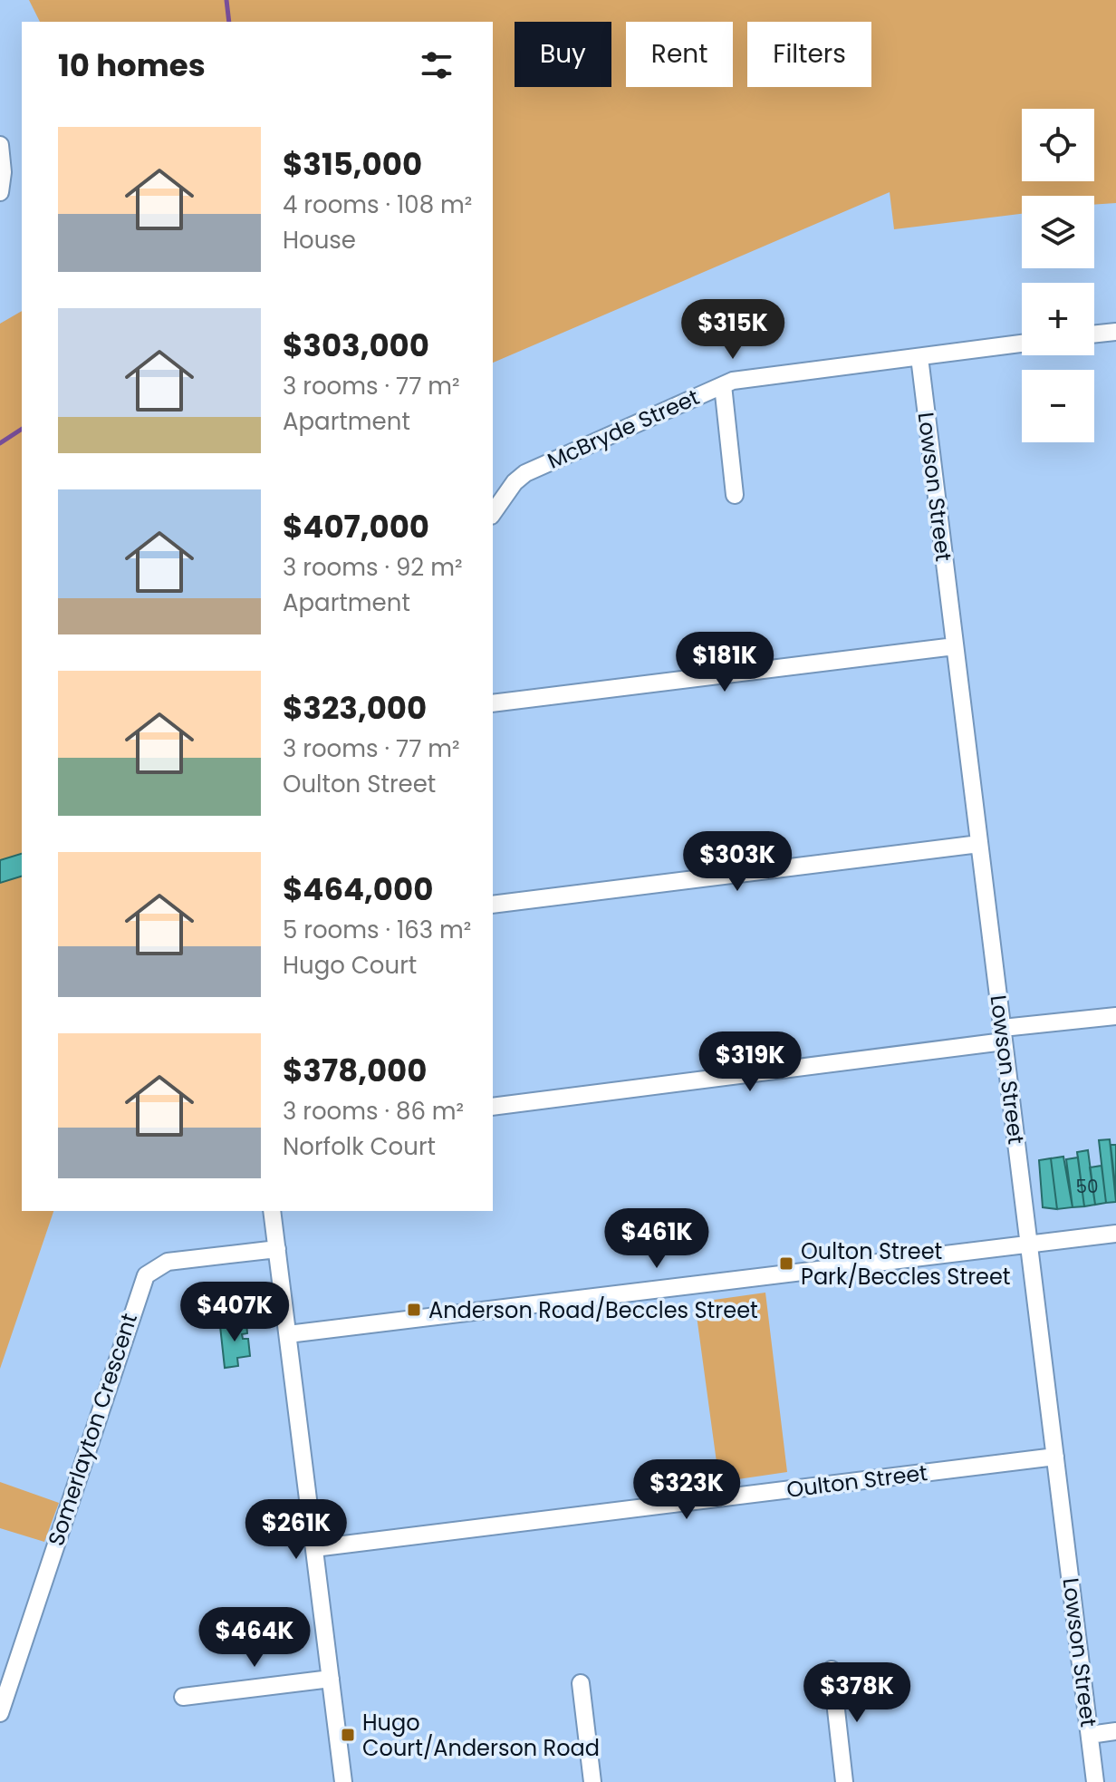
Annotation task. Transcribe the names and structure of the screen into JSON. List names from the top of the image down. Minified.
{"streets":{"street":["McBryde Street","Lowson Street","Somerlayton Crescent","Oulton Street"]},"crossings":[["McBryde Street","Lowson Street"],["Lowson Street","Oulton Street"]],"places":{"transit":["Oulton Street Park/Beccles Street","Anderson Road/Beccles Street","Hugo Court/Anderson Road"]},"house_numbers":["50"],"page":{"chip":["Buy","Rent","Filters"],"heading":"10 homes","map_buttons":["+","−"],"list":[{"name":"$315,000","note":"4 rooms · 108 m² · House"},{"name":"$303,000","note":"3 rooms · 77 m² · Apartment"},{"name":"$407,000","note":"3 rooms · 92 m² · Apartment"},{"name":"$323,000","note":"3 rooms · 77 m² · Oulton Street"},{"name":"$464,000","note":"5 rooms · 163 m² · Hugo Court"},{"name":"$378,000","note":"3 rooms · 86 m² · Norfolk Court"}],"price":["$315K","$181K","$303K","$319K","$461K","$407K","$323K","$261K","$464K","$378K"]}}
